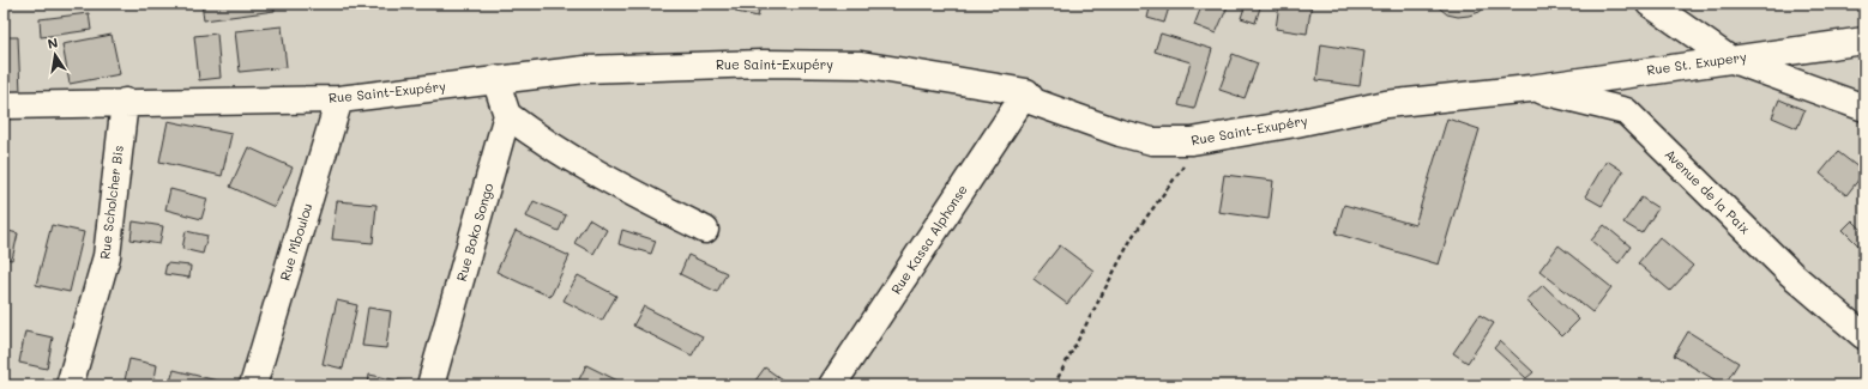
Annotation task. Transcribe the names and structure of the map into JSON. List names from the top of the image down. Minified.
{"streets":{"street":["Rue St. Exupery","Rue Saint-Exupéry","Avenue de la Paix","Rue Scholcher Bis","Rue Boko Songo","Rue Kassa Alphonse","Rue Mboulou"]},"crossings":[["Rue St. Exupery","Rue Saint-Exupéry"],["Rue St. Exupery","Avenue de la Paix"],["Rue Saint-Exupéry","Avenue de la Paix"],["Rue Saint-Exupéry","Rue Scholcher Bis"],["Rue Saint-Exupéry","Rue Kassa Alphonse"],["Rue Saint-Exupéry","Rue Mboulou"]],"north":"top"}
